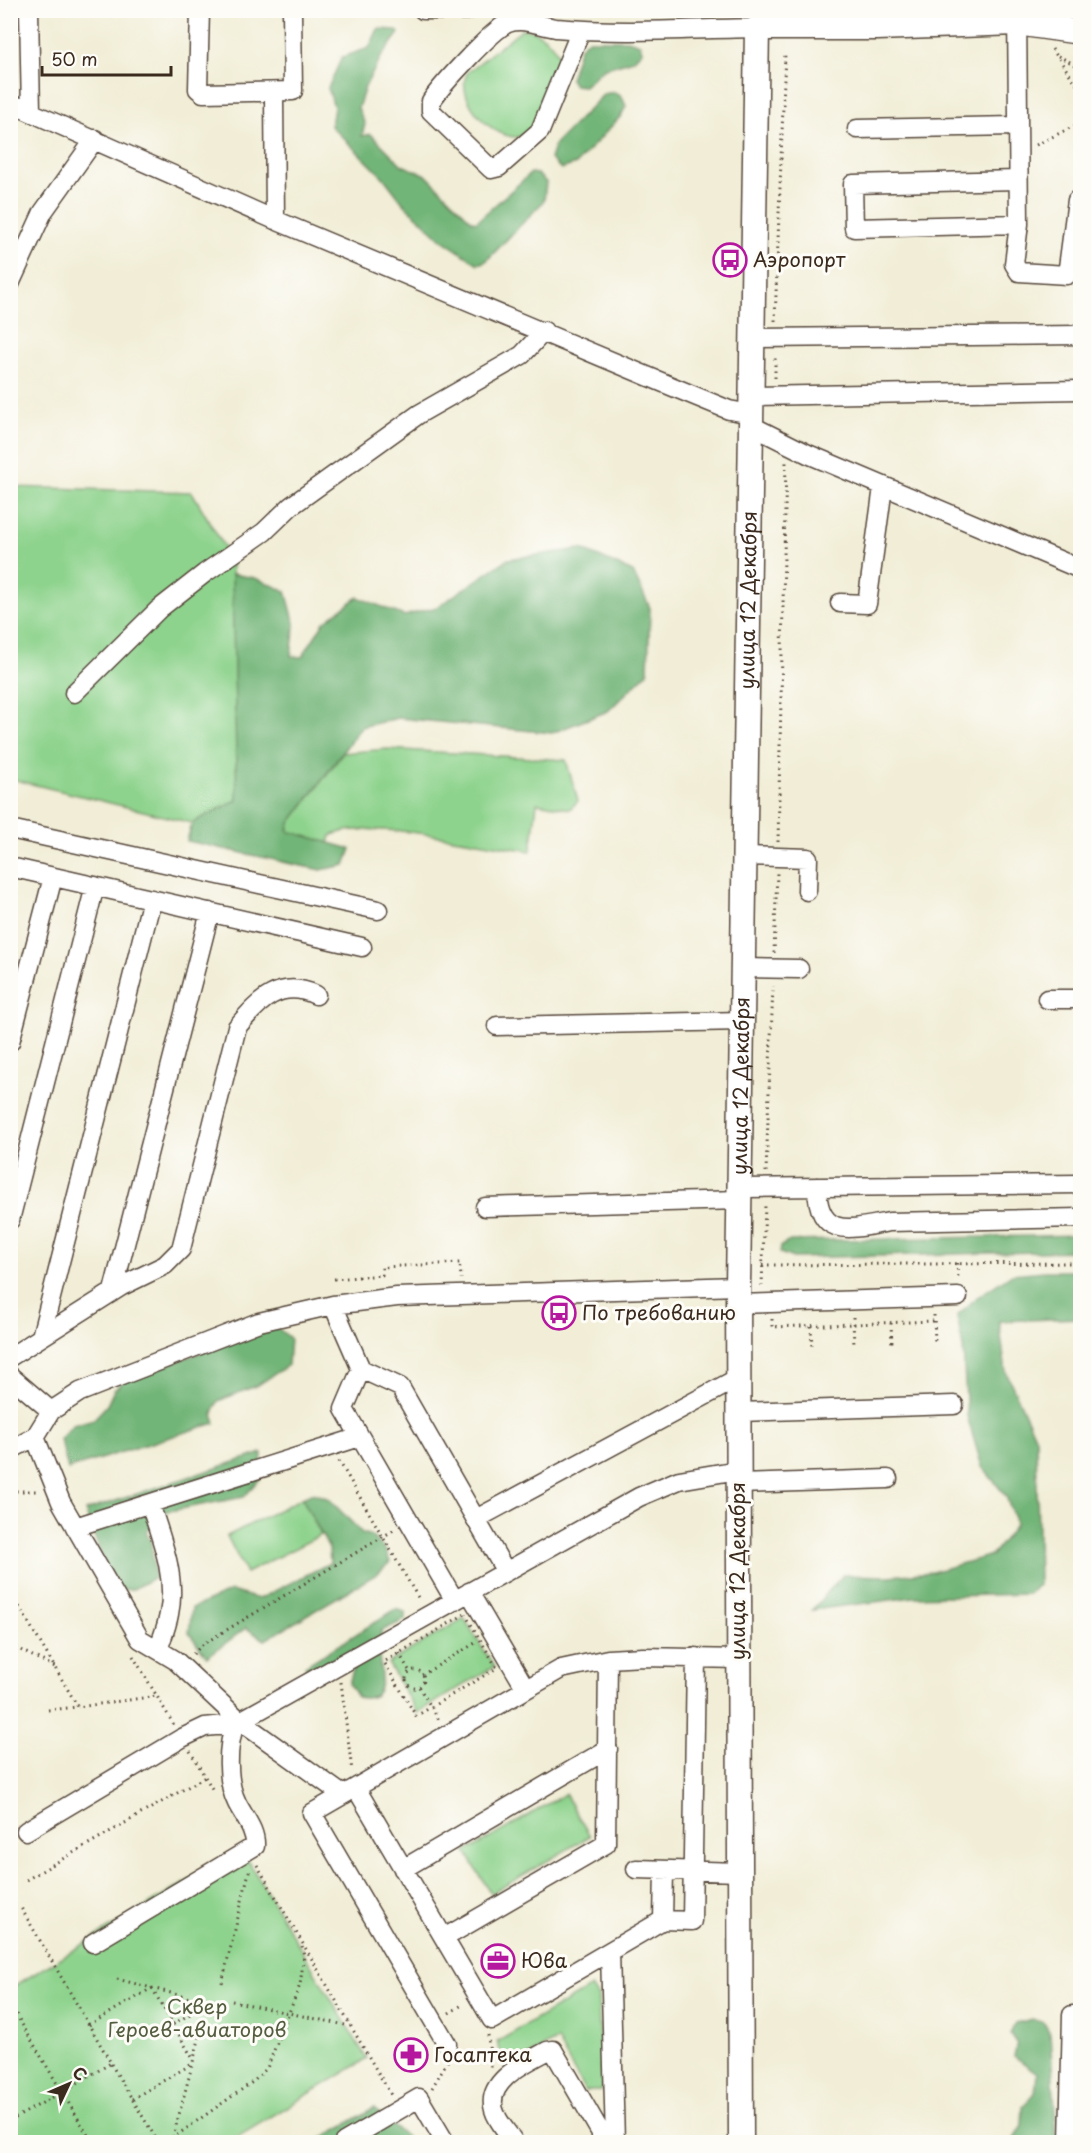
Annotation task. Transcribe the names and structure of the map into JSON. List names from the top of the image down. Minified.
{"streets":{"main road":["улица 12 Декабря"]},"parks":["Сквер Героев-авиаторов"],"places":{"bus stop":["Аэропорт","По требованию"],"office":["Юва"],"pharmacy":["Госаптека"]},"scale_bar":"50 m","north":"top right"}
